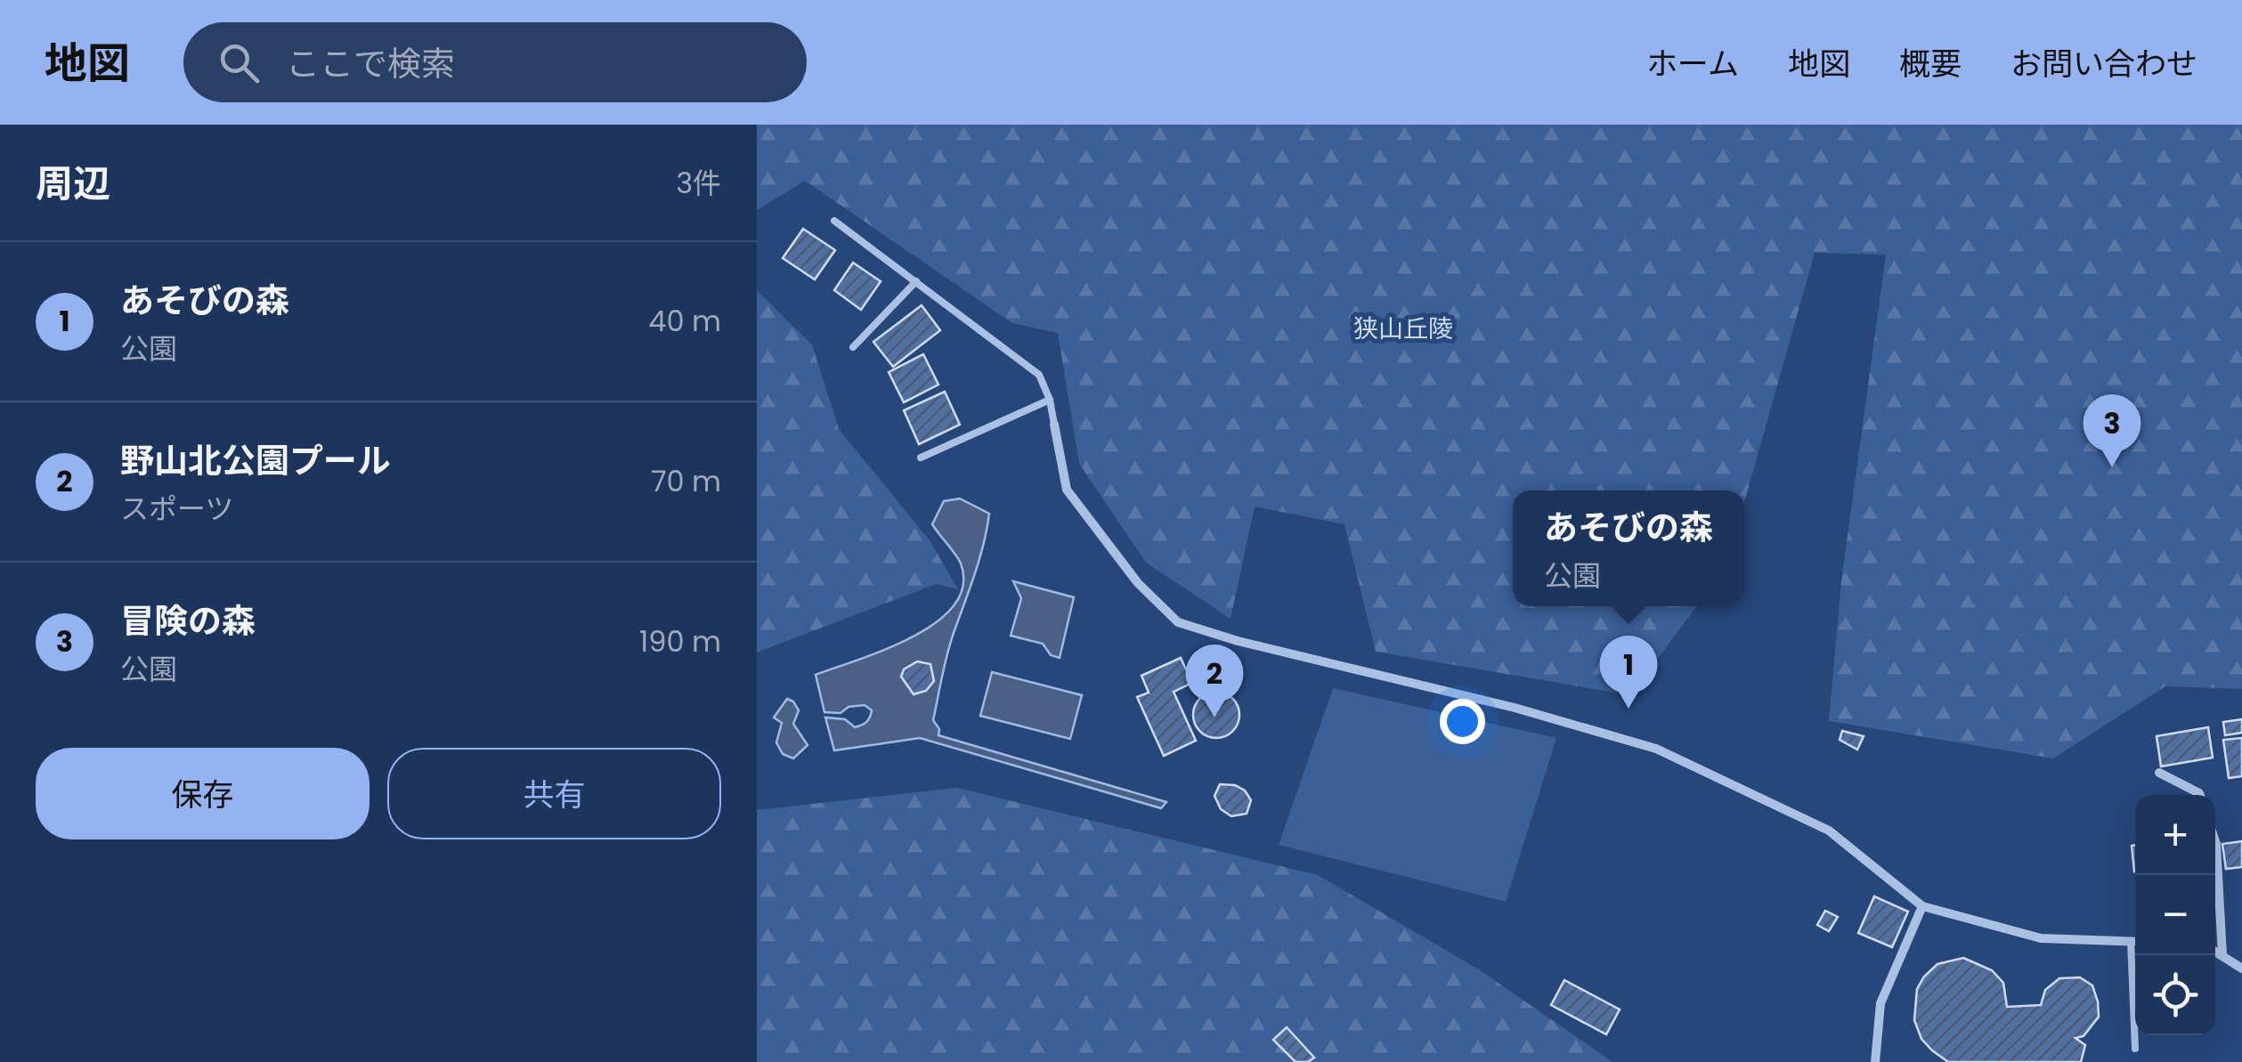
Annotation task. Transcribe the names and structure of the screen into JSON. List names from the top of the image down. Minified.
{"parks":["狭山丘陵"],"page":{"header":"地図","search":"ここで検索","nav":["ホーム","地図","概要","お問い合わせ"],"heading":["周辺","3件"],"list":[{"mark":"1","name":"あそびの森","note":"公園","value":"40 m"},{"mark":"2","name":"野山北公園プール","note":"スポーツ","value":"70 m"},{"mark":"3","name":"冒険の森","note":"公園","value":"190 m"}],"pins":["3","1","2"],"popup":["あそびの森","公園"],"buttons":["保存","共有"],"map_buttons":["+","−"]}}
